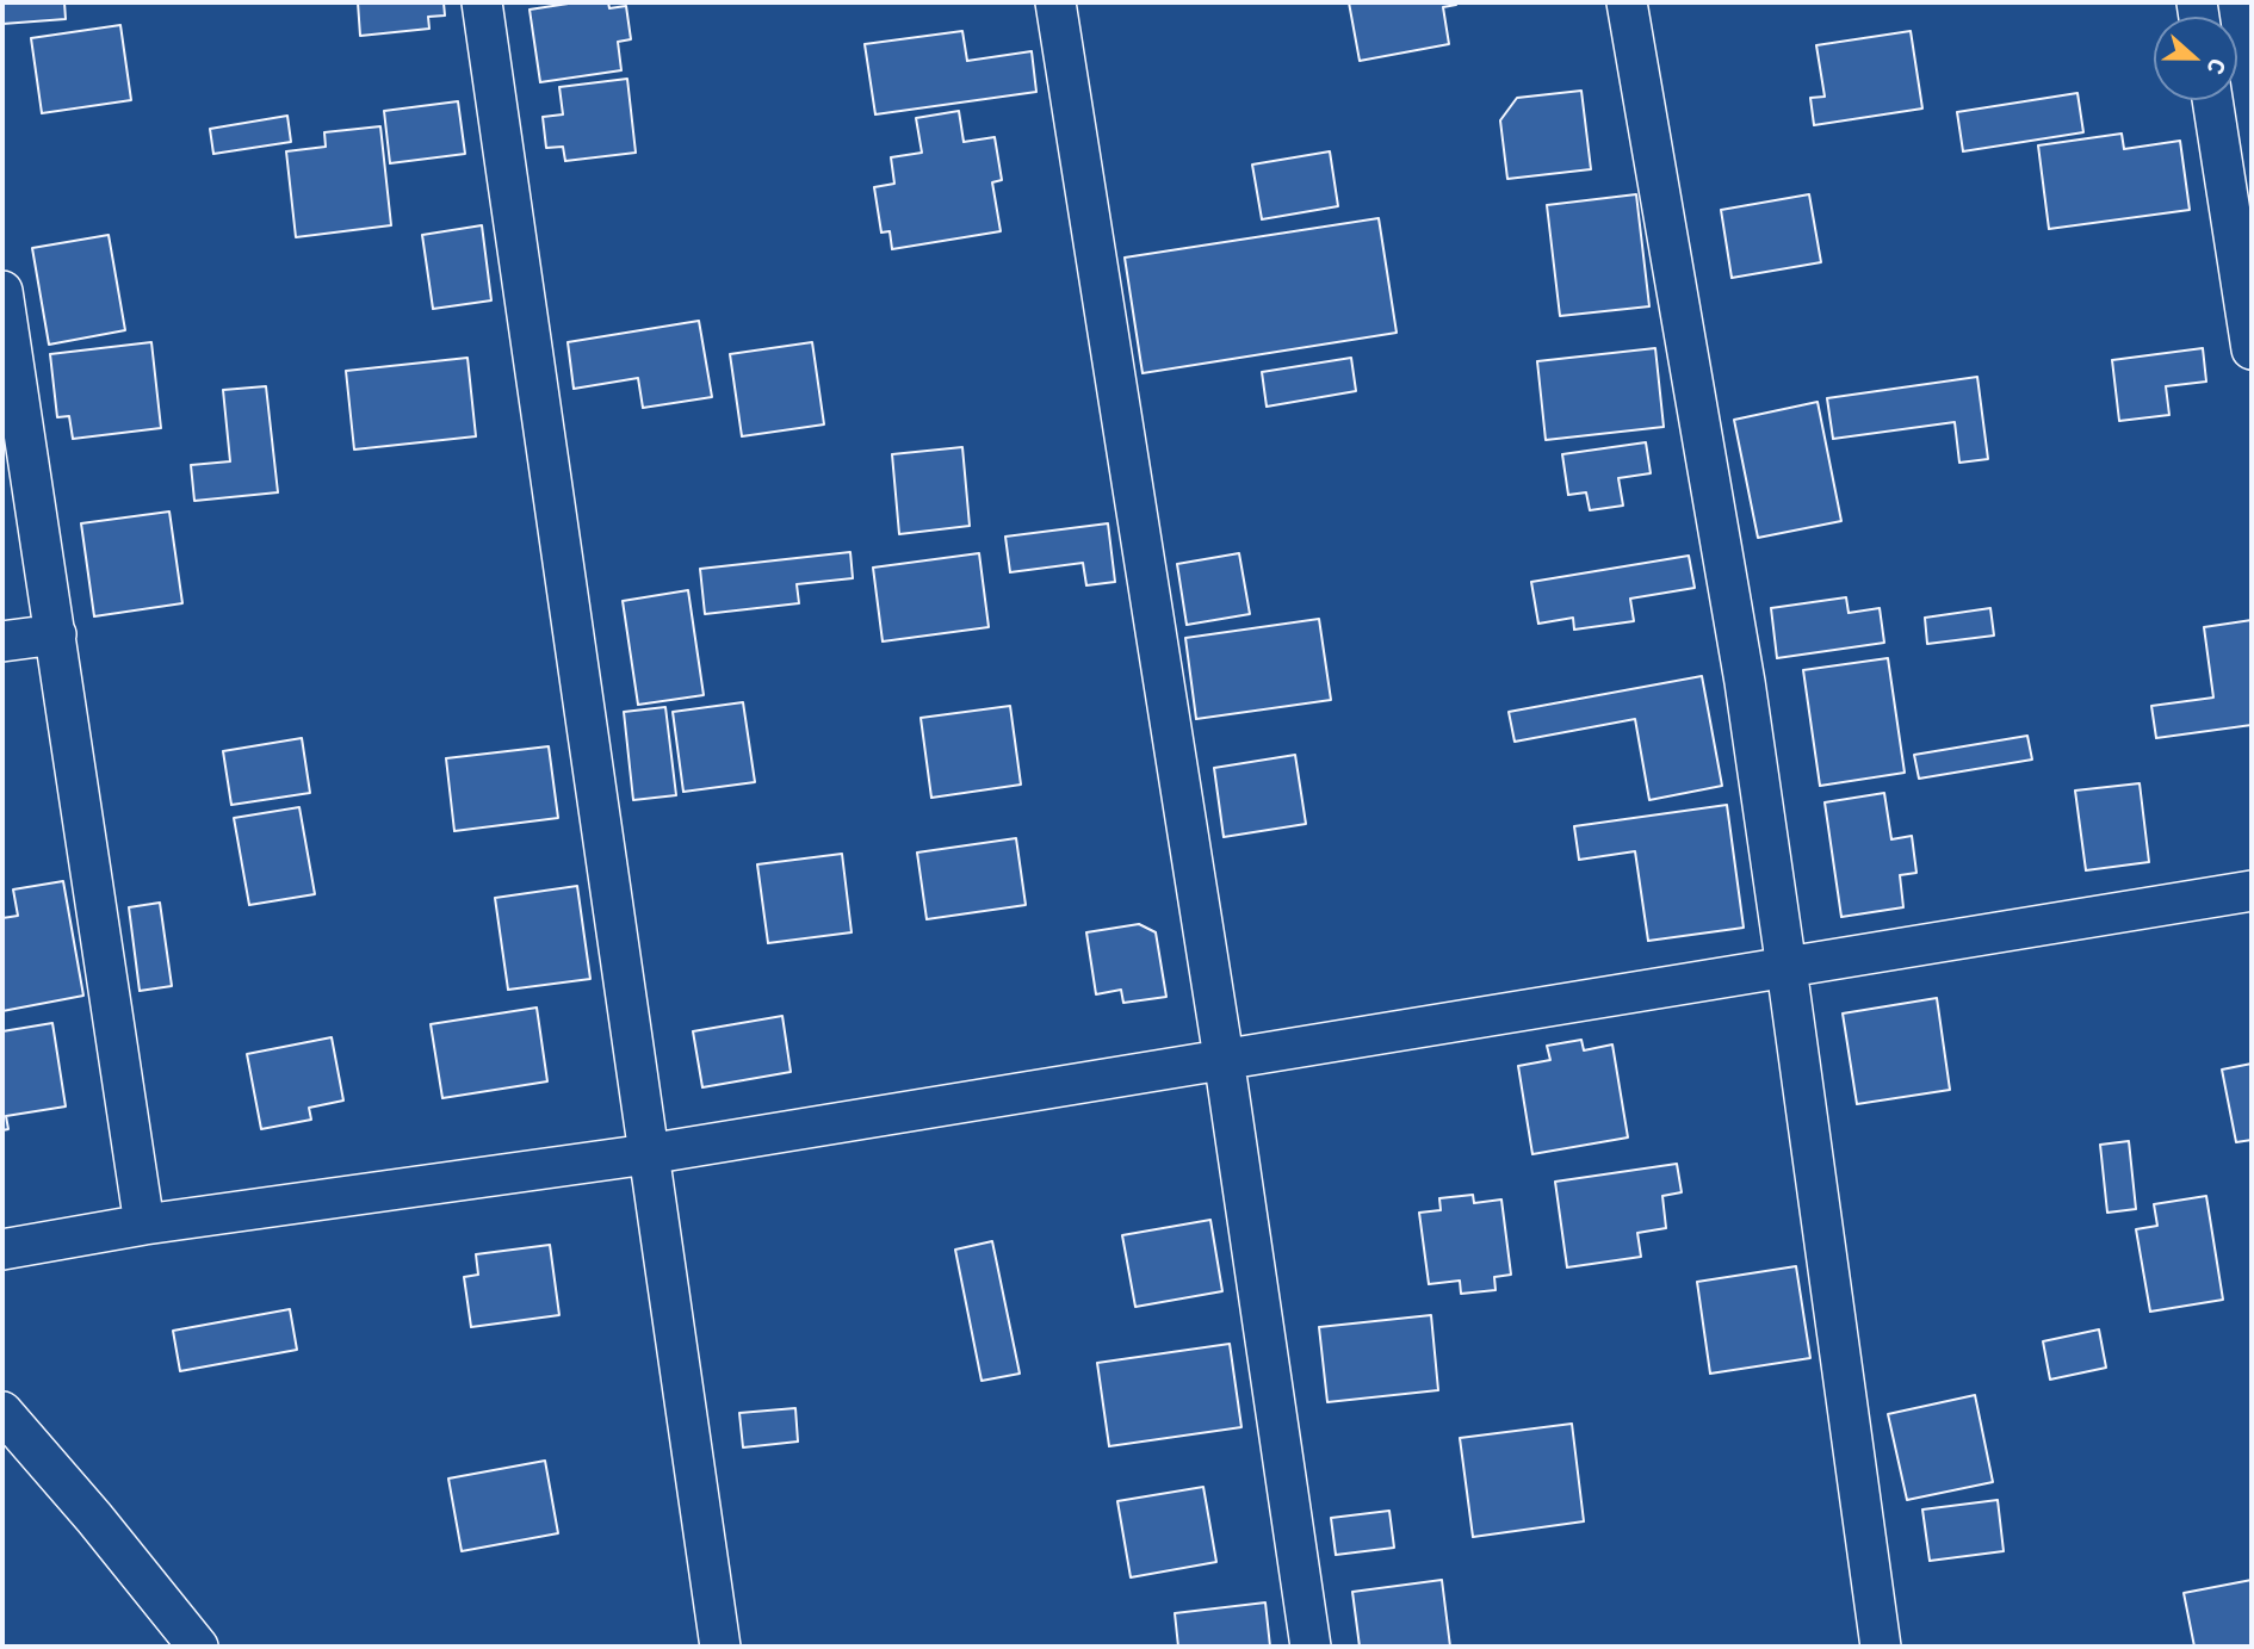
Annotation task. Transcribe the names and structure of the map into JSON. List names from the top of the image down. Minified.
{"north":"right"}
